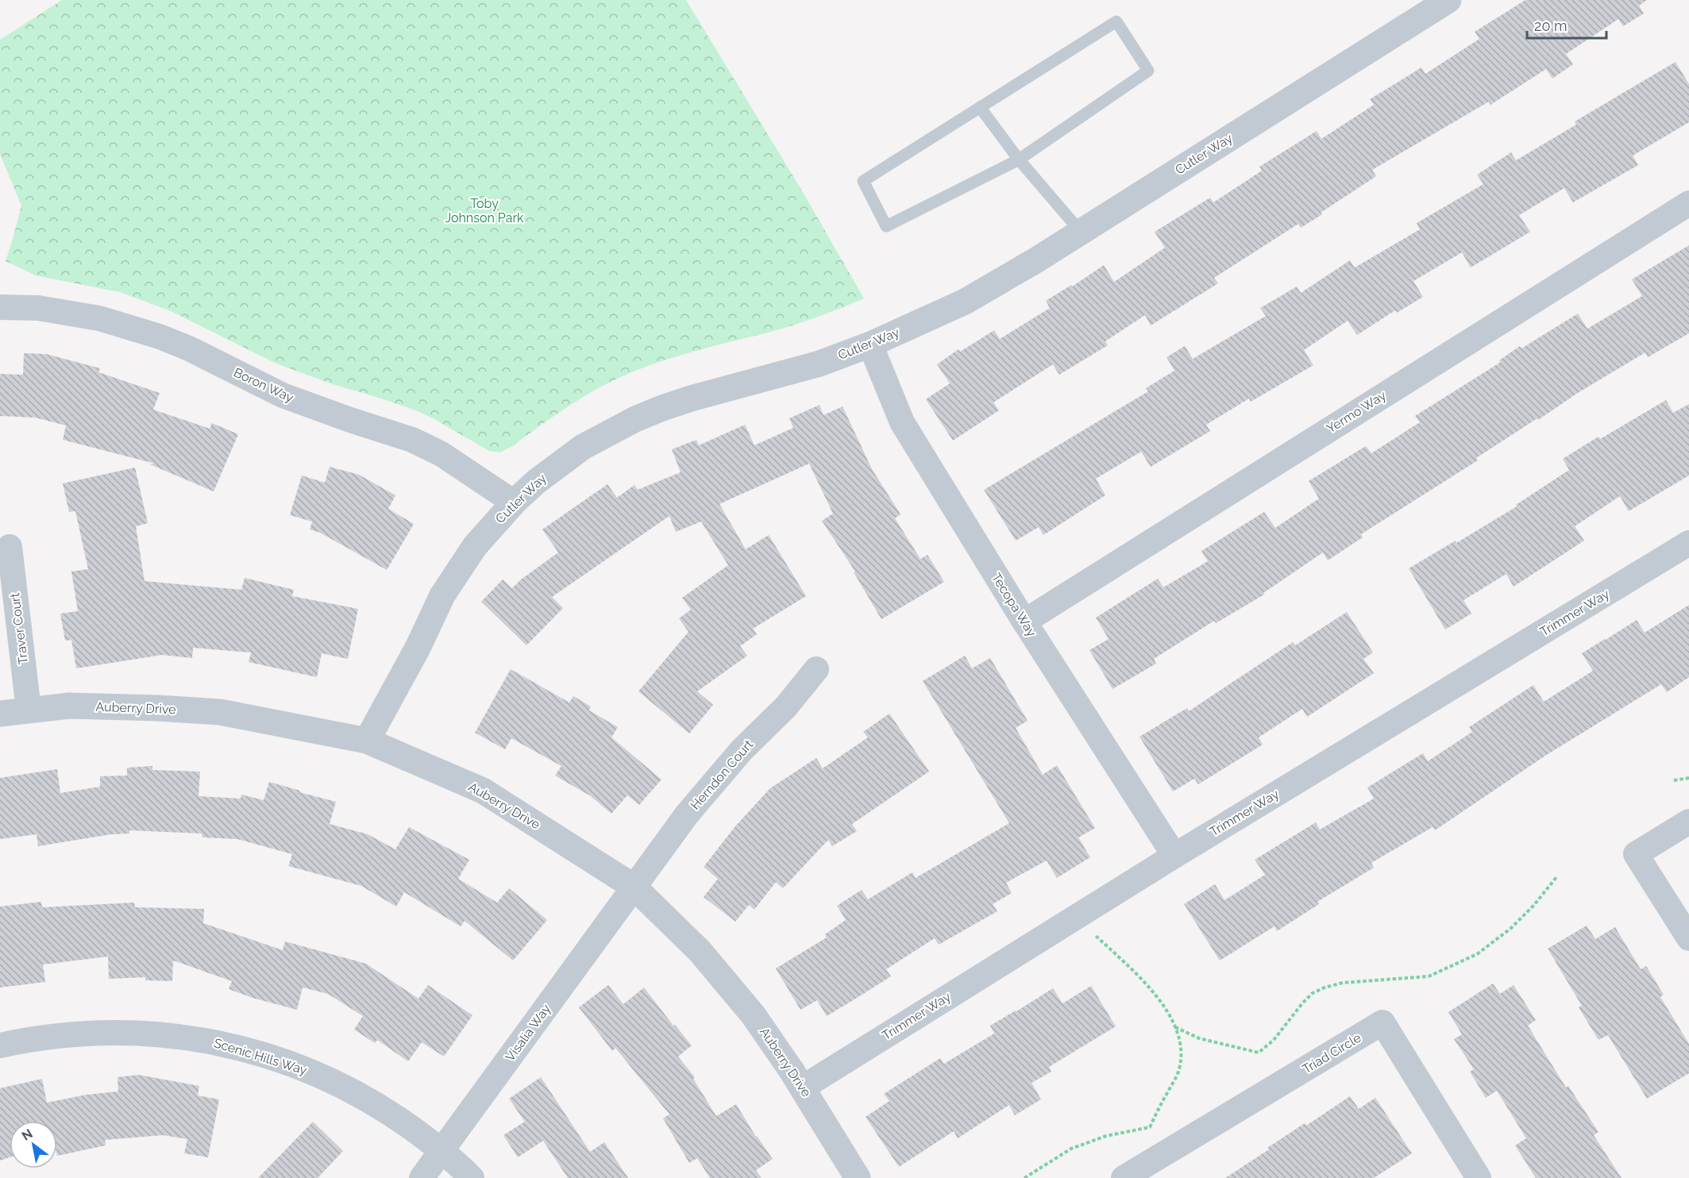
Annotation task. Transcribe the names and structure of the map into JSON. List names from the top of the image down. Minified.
{"streets":{"street":["Cutler Way","Boron Way","Yermo Way","Tecopa Way","Trimmer Way","Traver Court","Auberry Drive","Herndon Court","Visalia Way","Triad Circle","Scenic Hills Way"]},"crossings":[["Cutler Way","Boron Way"],["Cutler Way","Tecopa Way"],["Cutler Way","Auberry Drive"],["Yermo Way","Tecopa Way"],["Tecopa Way","Trimmer Way"],["Trimmer Way","Auberry Drive"],["Traver Court","Auberry Drive"],["Auberry Drive","Herndon Court"],["Auberry Drive","Visalia Way"],["Herndon Court","Visalia Way"],["Visalia Way","Scenic Hills Way"]],"parks":["Toby Johnson Park"],"scale_bar":"20 m","north":"top left"}
